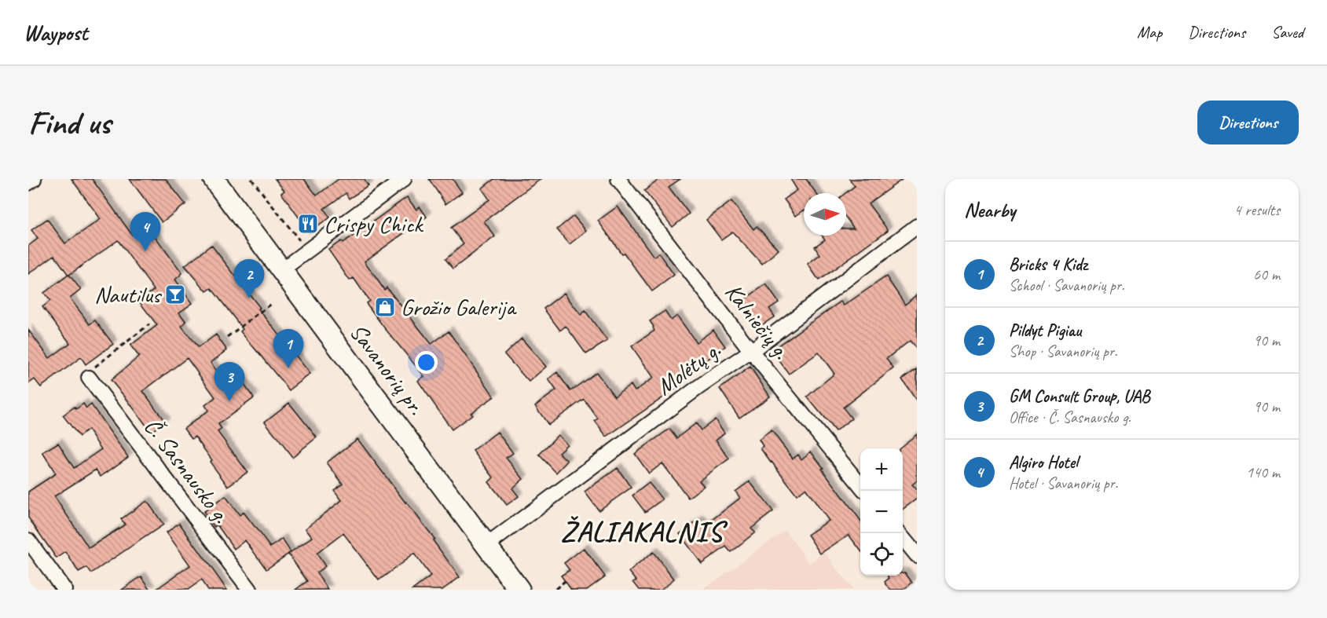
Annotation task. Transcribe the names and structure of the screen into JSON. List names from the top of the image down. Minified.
{"streets":{"main road":["Savanorių pr."],"street":["Kalniečių g.","Molėtų g.","Č. Sasnausko g."]},"crossings":[["Kalniečių g.","Molėtų g."],["Molėtų g.","Savanorių pr."]],"districts":["ŽALIAKALNIS"],"places":{"restaurant":["Crispy Chick"],"bar":["Nautilus"],"shop":["Grožio Galerija"]},"north":"right","page":{"header":"Waypost","nav":["Map","Directions","Saved"],"buttons":"Directions","title":"Find us","heading":["Nearby","4 results"],"pins":["4","2","1","3"],"list":[{"mark":"1","name":"Bricks 4 Kidz","note":"School · Savanorių pr.","value":"60 m"},{"mark":"2","name":"Pildyt Pigiau","note":"Shop · Savanorių pr.","value":"90 m"},{"mark":"3","name":"GM Consult Group, UAB","note":"Office · Č. Sasnausko g.","value":"90 m"},{"mark":"4","name":"Algiro Hotel","note":"Hotel · Savanorių pr.","value":"140 m"}],"map_buttons":["+","−"]}}
